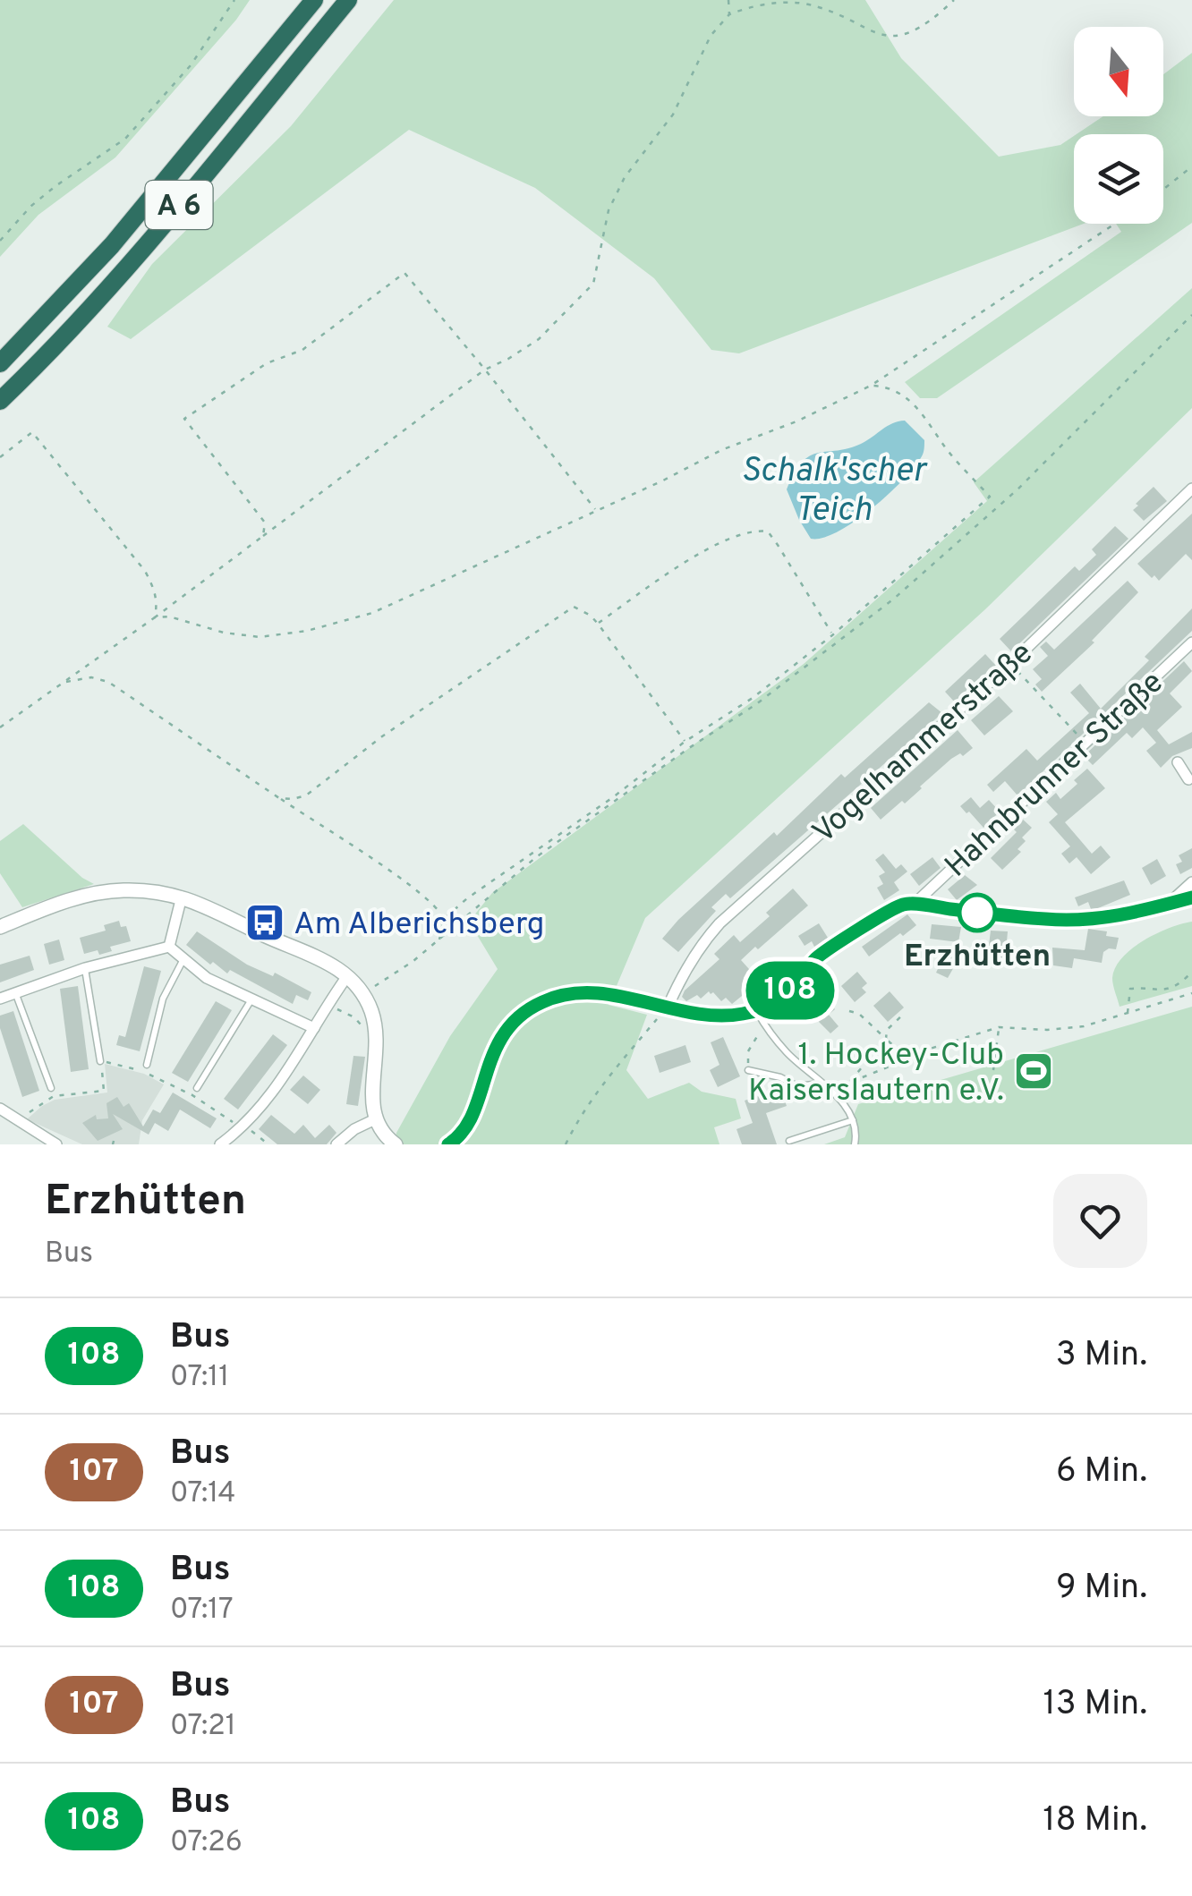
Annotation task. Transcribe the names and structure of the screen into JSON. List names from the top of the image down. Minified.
{"streets":{"highway":["A 6"],"street":["Vogelhammerstraße","Hahnbrunner Straße"]},"water":["Schalk'scher Teich"],"places":{"other":["Erzhütten"],"bus stop":["Am Alberichsberg"],"sports":["1. Hockey-Club Kaiserslautern e.V."]},"lines":["bus line 108"],"north":"bottom","page":{"on_map":"108","heading":["Erzhütten","Bus"],"list":[{"mark":"108","name":"Bus","note":"07:11","value":"3 Min."},{"mark":"107","name":"Bus","note":"07:14","value":"6 Min."},{"mark":"108","name":"Bus","note":"07:17","value":"9 Min."},{"mark":"107","name":"Bus","note":"07:21","value":"13 Min."},{"mark":"108","name":"Bus","note":"07:26","value":"18 Min."}]}}
